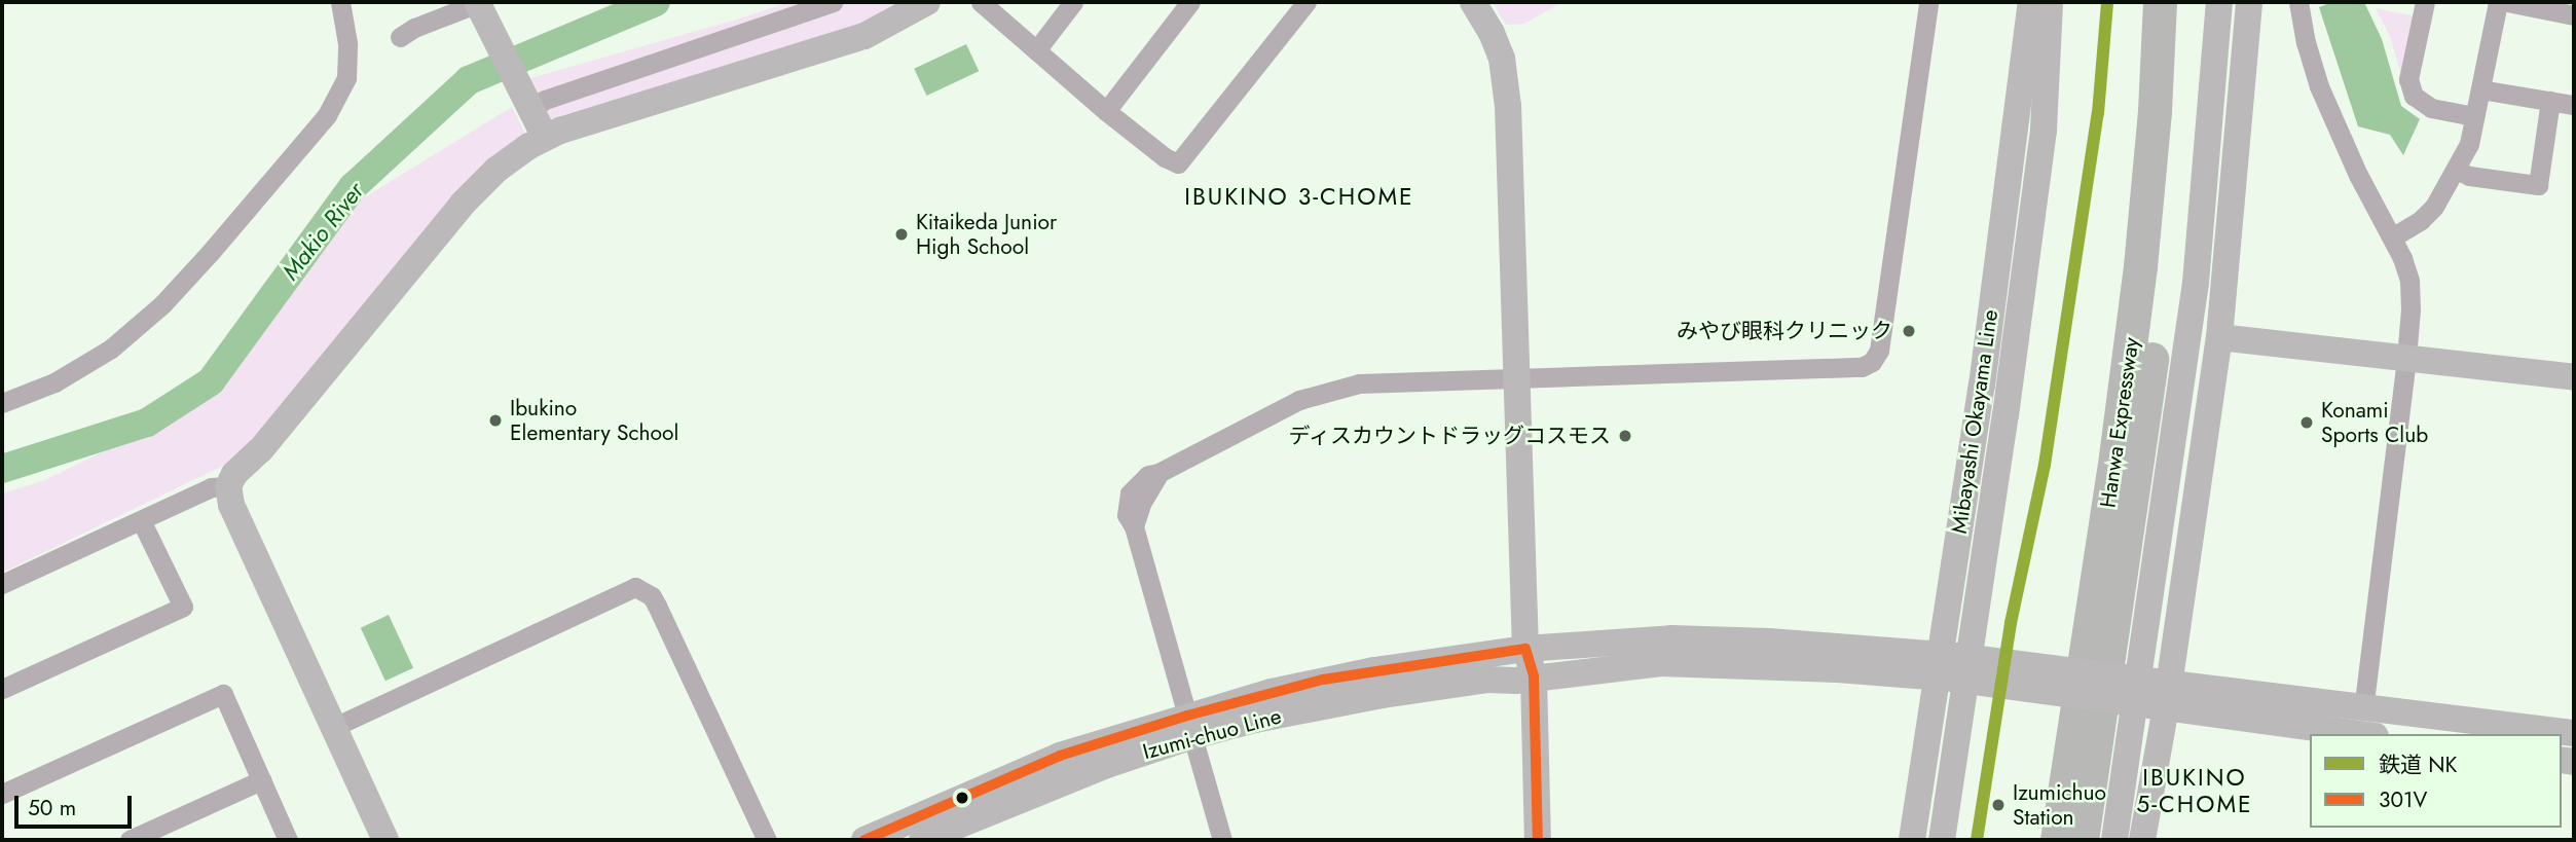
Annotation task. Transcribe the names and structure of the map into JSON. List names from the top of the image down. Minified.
{"streets":{"highway":["Hanwa Expressway"],"street":["Mibayashi Okayama Line","Izumi-chuo Line"]},"crossings":[["Mibayashi Okayama Line","Izumi-chuo Line"]],"districts":["IBUKINO 3-CHOME","IBUKINO 5-CHOME"],"water":["Makio River"],"places":["Kitaikeda Junior High School","みやび眼科クリニック","Ibukino Elementary School","Konami Sports Club","ディスカウントドラッグコスモス","Izumichuo Station"],"lines":["rail line NK","transit line 301V"],"legend":["鉄道 NK","301V"],"scale_bar":"50 m"}
